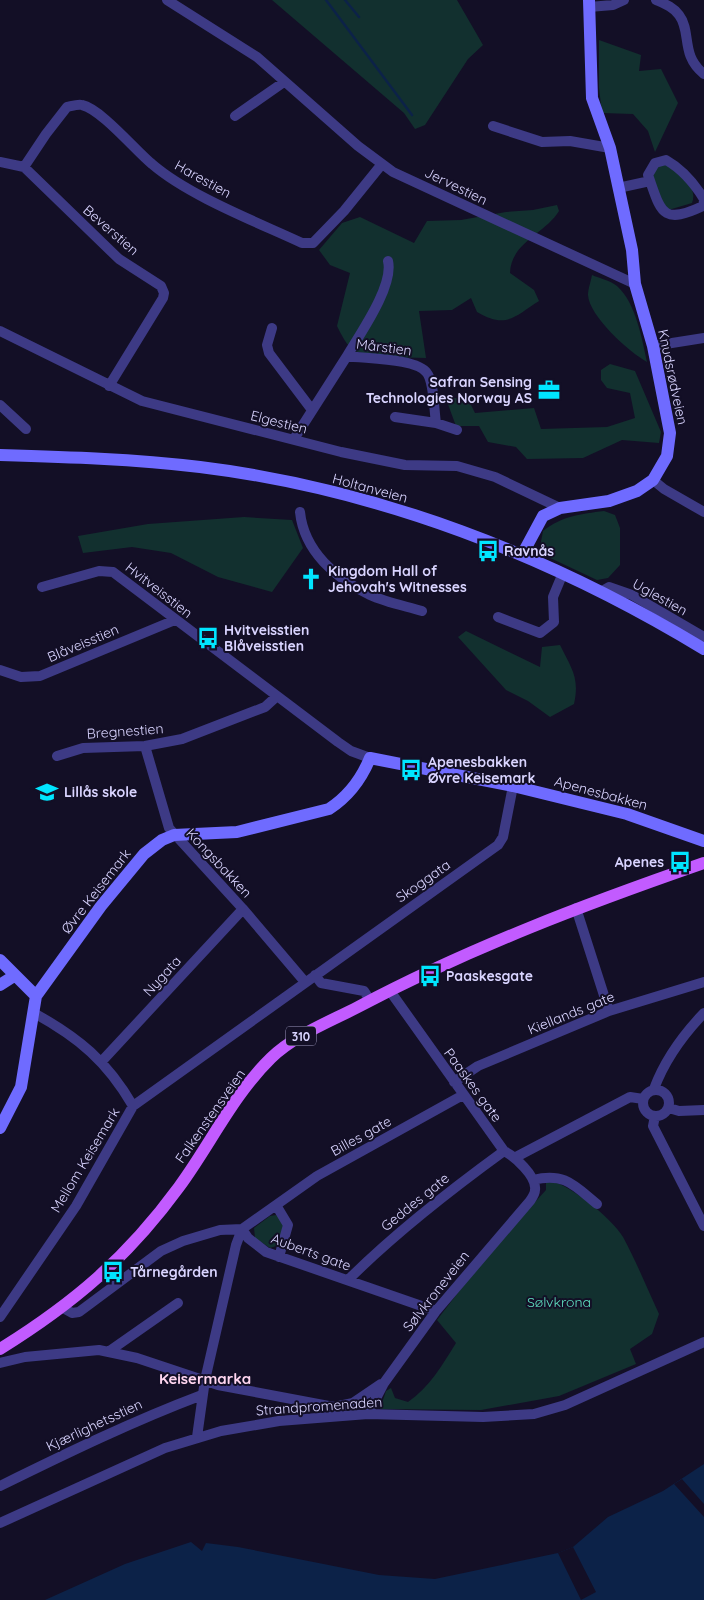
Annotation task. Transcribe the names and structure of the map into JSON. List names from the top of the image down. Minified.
{"streets":{"main road":["Knudsrødveien","Holtanveien","Apenesbakken","Øvre Keisemark","310","Falkenstensveien"],"street":["Harestien","Jervestien","Beverstien","Mårstien","Elgestien","Hvitveisstien","Uglestien","Blåveisstien","Bregnestien","Kongsbakken","Skoggata","Nygata","Kiellands gate","Paaskes gate","Billes gate","Mellom Keisemark","Geddes gate","Auberts gate","Sølvkroneveien","Strandpromenaden","Kjærlighetsstien"]},"crossings":[["Harestien","Jervestien"],["Harestien","Beverstien"],["Jervestien","Knudsrødveien"],["Beverstien","Elgestien"],["Mårstien","Elgestien"],["Knudsrødveien","Elgestien"],["Knudsrødveien","Holtanveien"],["Holtanveien","Uglestien"],["Hvitveisstien","Blåveisstien"],["Hvitveisstien","Bregnestien"],["Hvitveisstien","Apenesbakken"],["Bregnestien","Kongsbakken"],["Apenesbakken","Skoggata"],["Kongsbakken","Skoggata"],["Kongsbakken","Øvre Keisemark"],["Kongsbakken","Nygata"],["Skoggata","Mellom Keisemark"],["Øvre Keisemark","Mellom Keisemark"],["Nygata","Mellom Keisemark"],["Kiellands gate","Paaskes gate"],["Paaskes gate","Falkenstensveien"],["Paaskes gate","Billes gate"],["Paaskes gate","Geddes gate"],["Paaskes gate","Sølvkroneveien"],["Billes gate","Auberts gate"],["Geddes gate","Auberts gate"],["Auberts gate","Sølvkroneveien"],["Sølvkroneveien","Strandpromenaden"]],"districts":["Keisermarka"],"parks":["Sølvkrona"],"places":{"office":["Safran Sensing Technologies Norway AS"],"bus stop":["Ravnås","Hvitveisstien Blåveisstien","Apenesbakken Øvre Keisemark","Apenes","Paaskesgate","Tårnegården"],"church":["Kingdom Hall of Jehovah's Witnesses"],"school or university":["Lillås skole"]}}
